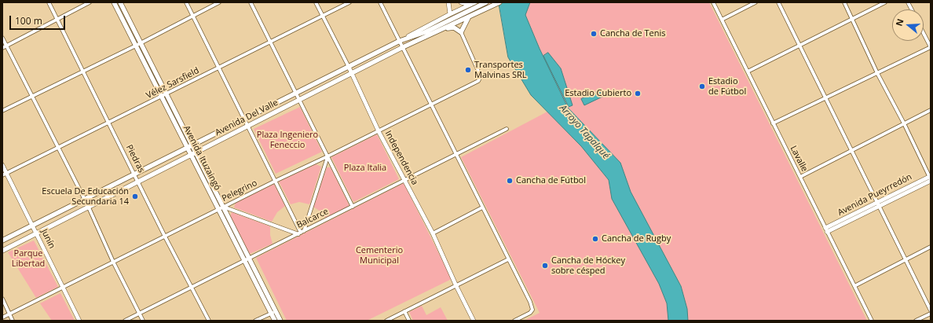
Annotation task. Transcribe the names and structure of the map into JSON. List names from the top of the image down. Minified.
{"streets":{"main road":["Avenida Del Valle","Avenida Ituzaingó"],"street":["Vélez Sarsfield","Independencia","Piedras","Lavalle","Pelegrino","Avenida Pueyrredón","Balcarce","Junín"]},"crossings":[["Vélez Sarsfield","Avenida Ituzaingó"],["Vélez Sarsfield","Independencia"],["Vélez Sarsfield","Piedras"],["Vélez Sarsfield","Junín"],["Avenida Del Valle","Avenida Ituzaingó"],["Avenida Del Valle","Independencia"],["Avenida Del Valle","Piedras"],["Avenida Del Valle","Junín"],["Avenida Ituzaingó","Pelegrino"],["Avenida Ituzaingó","Balcarce"],["Independencia","Pelegrino"],["Independencia","Balcarce"],["Piedras","Pelegrino"],["Piedras","Balcarce"],["Lavalle","Avenida Pueyrredón"],["Pelegrino","Junín"]],"water":["Arroyo Tapalqué"],"parks":["Plaza Ingeniero Feneccio","Plaza Italia","Cementerio Municipal","Parque Libertad"],"places":["Cancha de Tenis","Transportes Malvinas SRL","Estadio de Fútbol","Estadio Cubierto","Cancha de Fútbol","Escuela De Educación Secundaria 14","Cancha de Rugby","Cancha de Hóckey sobre césped"],"scale_bar":"100 m","north":"left"}
